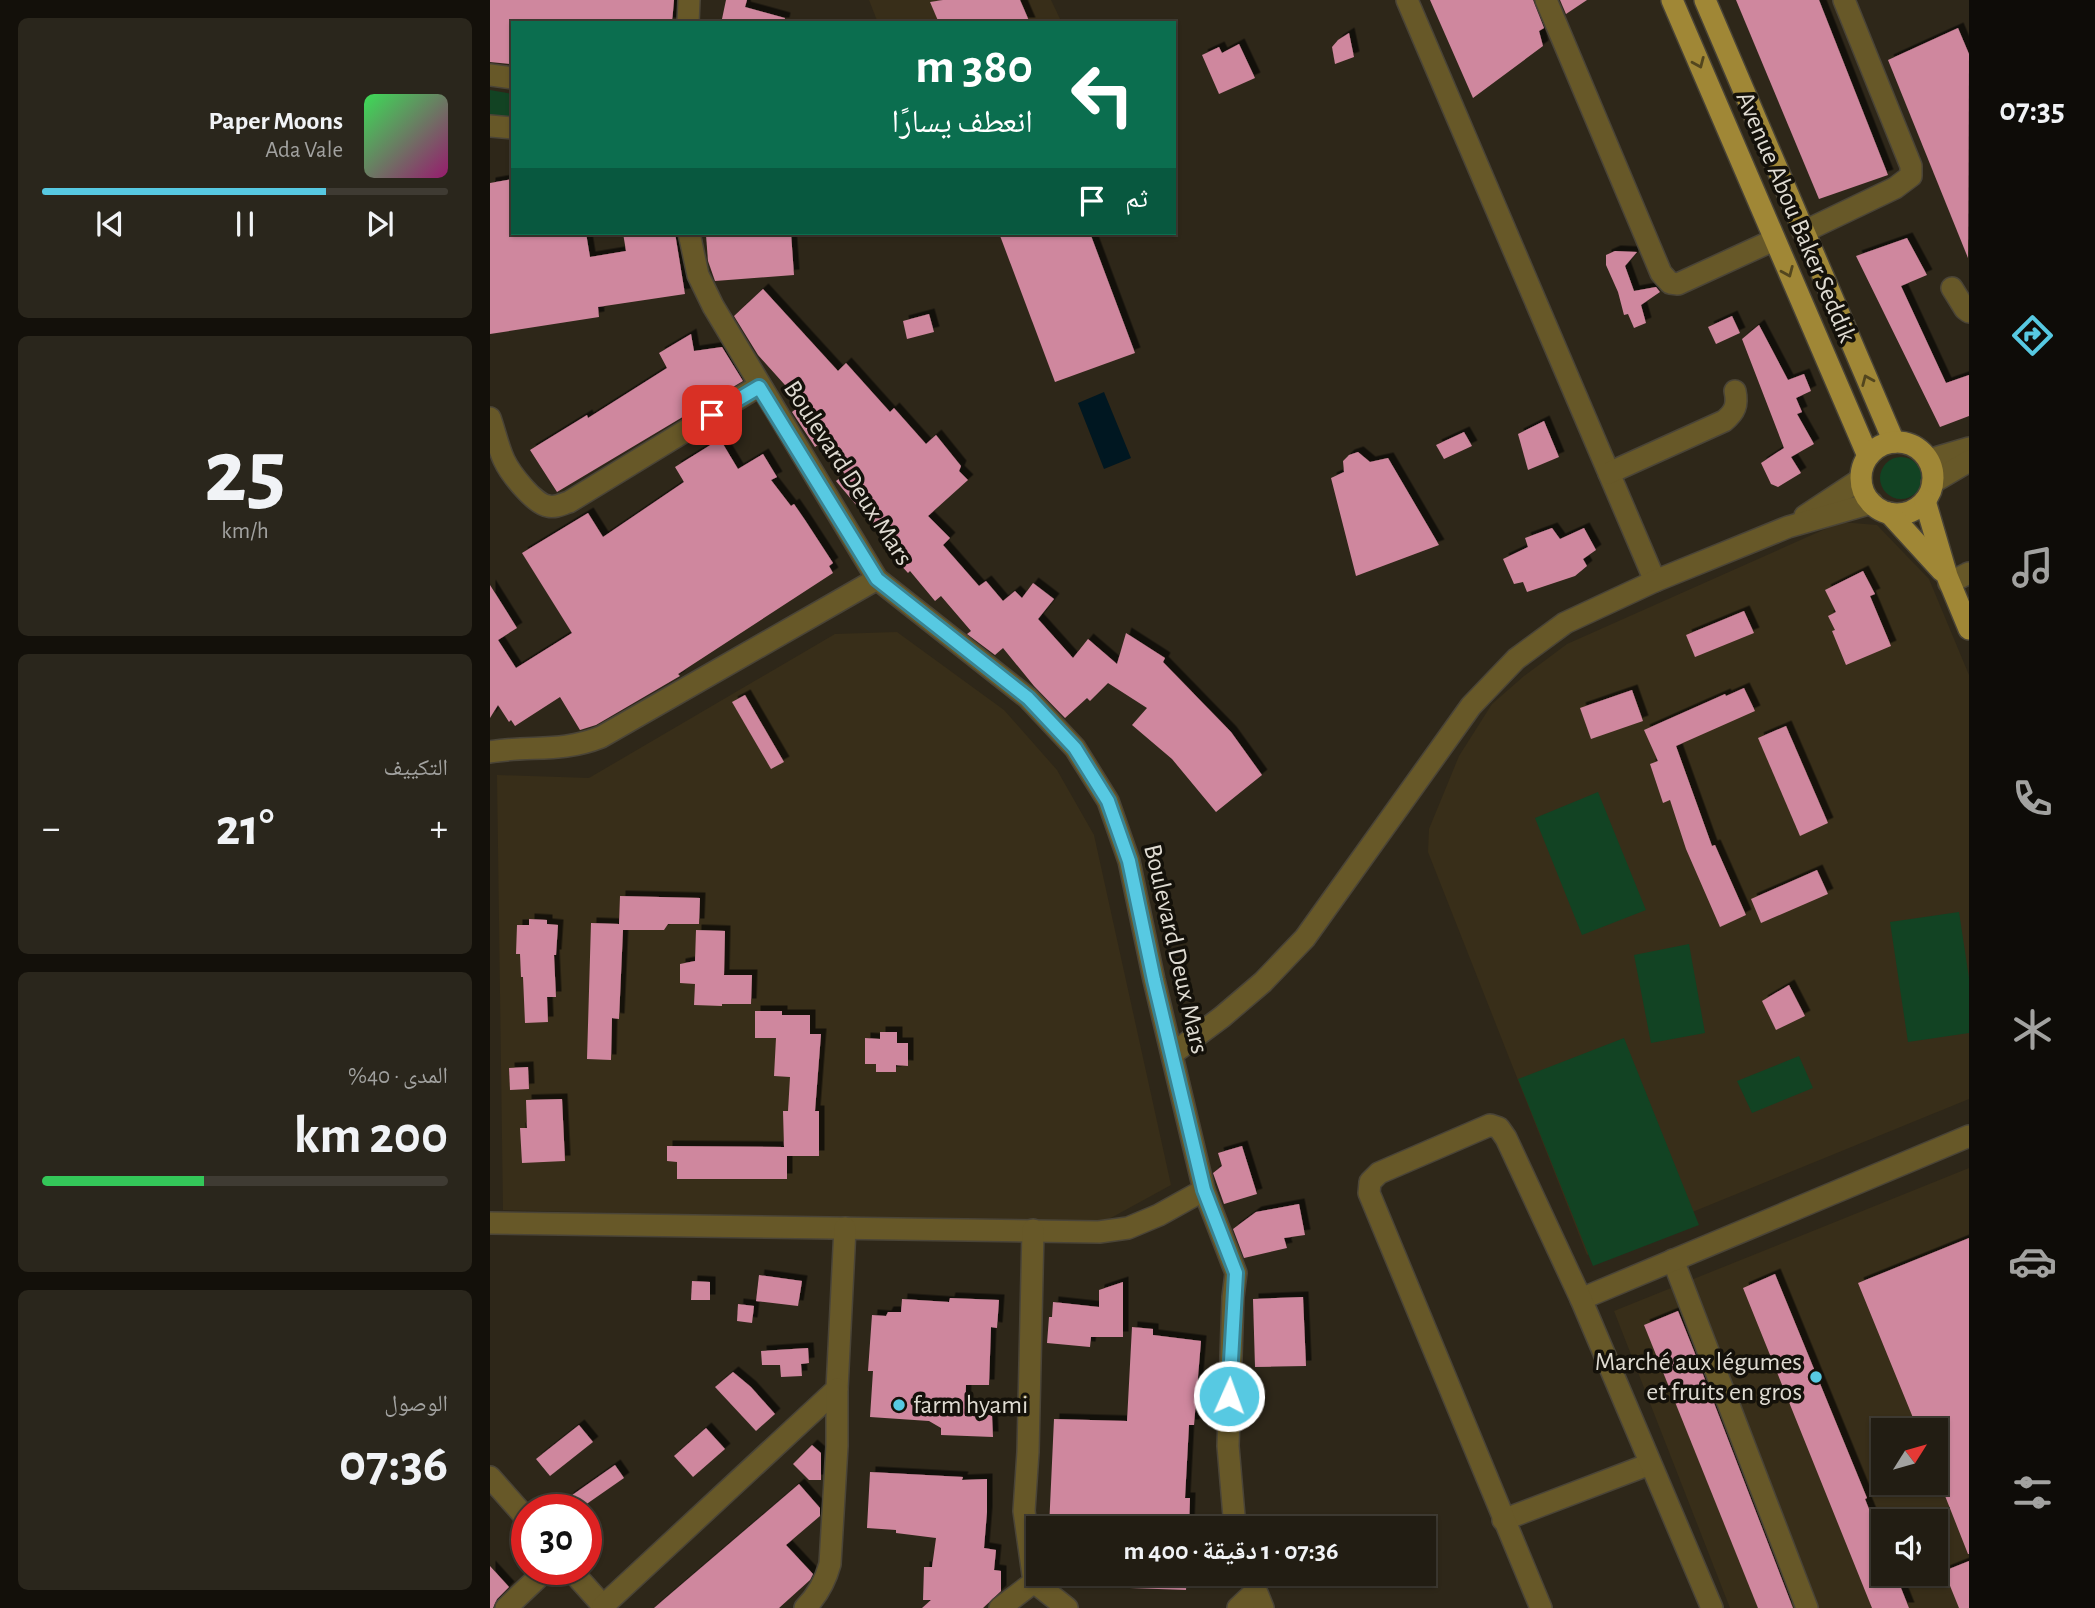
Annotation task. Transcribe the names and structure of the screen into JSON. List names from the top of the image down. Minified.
{"streets":{"main road":["Avenue Abou Baker Seddik"],"street":["Boulevard Deux Mars"]},"places":["Marché aux légumes et fruits en gros","farm hyami"],"north":"top right","page":{"tabs":"07:35","turn":["380 m","انعطف يسارًا"],"song":["Paper Moons","Ada Vale"],"then":"ثم","tile":[["25","km/h"],"التكييف",["المدى · 40%","200 km"],["الوصول","07:36"]],"heat":["−","21°","+"],"limit":"30","trip":"07:36 · 1 دقيقة · 400 m"}}
